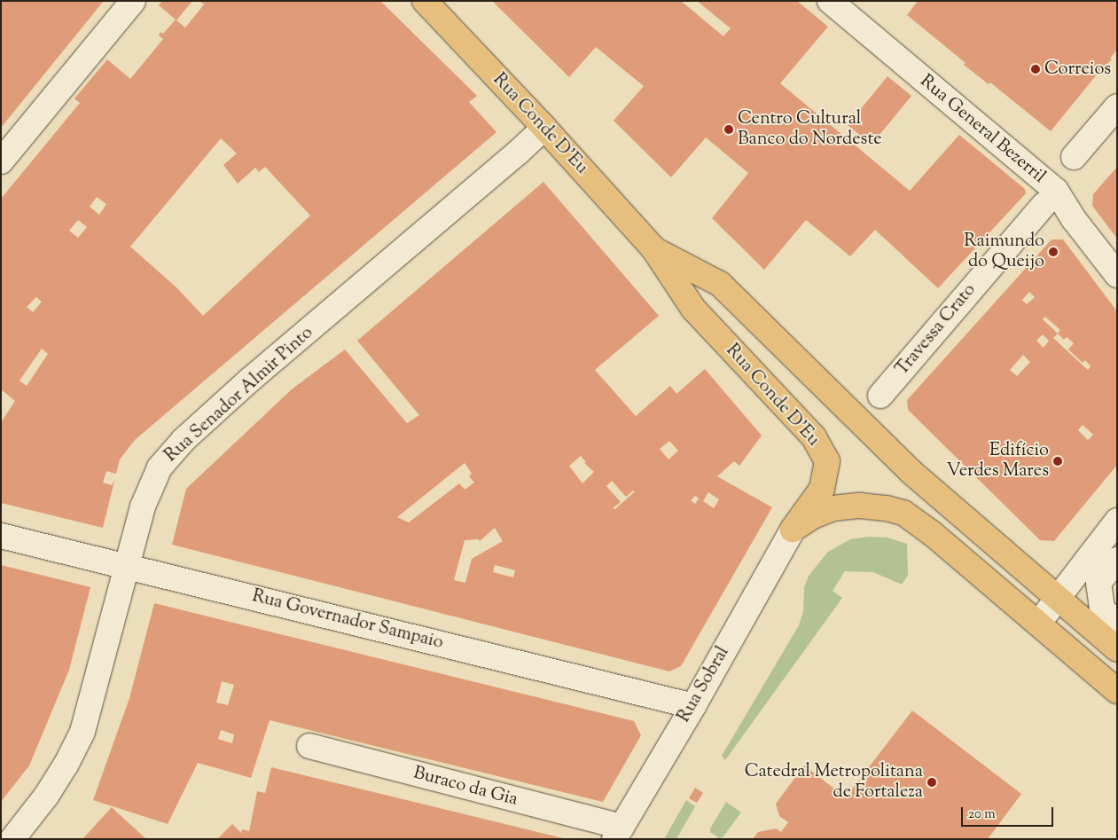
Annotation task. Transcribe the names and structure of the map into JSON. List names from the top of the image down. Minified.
{"streets":{"main road":["Rua Conde D'Eu"],"street":["Rua General Bezerril","Travessa Crato","Rua Senador Almir Pinto","Rua Governador Sampaio","Rua Sobral","Buraco da Gia"]},"crossings":[["Rua Conde D'Eu","Rua Senador Almir Pinto"],["Rua Conde D'Eu","Rua Sobral"],["Rua Senador Almir Pinto","Rua Governador Sampaio"],["Rua Governador Sampaio","Rua Sobral"],["Rua Sobral","Buraco da Gia"]],"places":["Correios","Centro Cultural Banco do Nordeste","Raimundo do Queijo","Edifício Verdes Mares","Catedral Metropolitana de Fortaleza"],"scale_bar":"20 m"}
